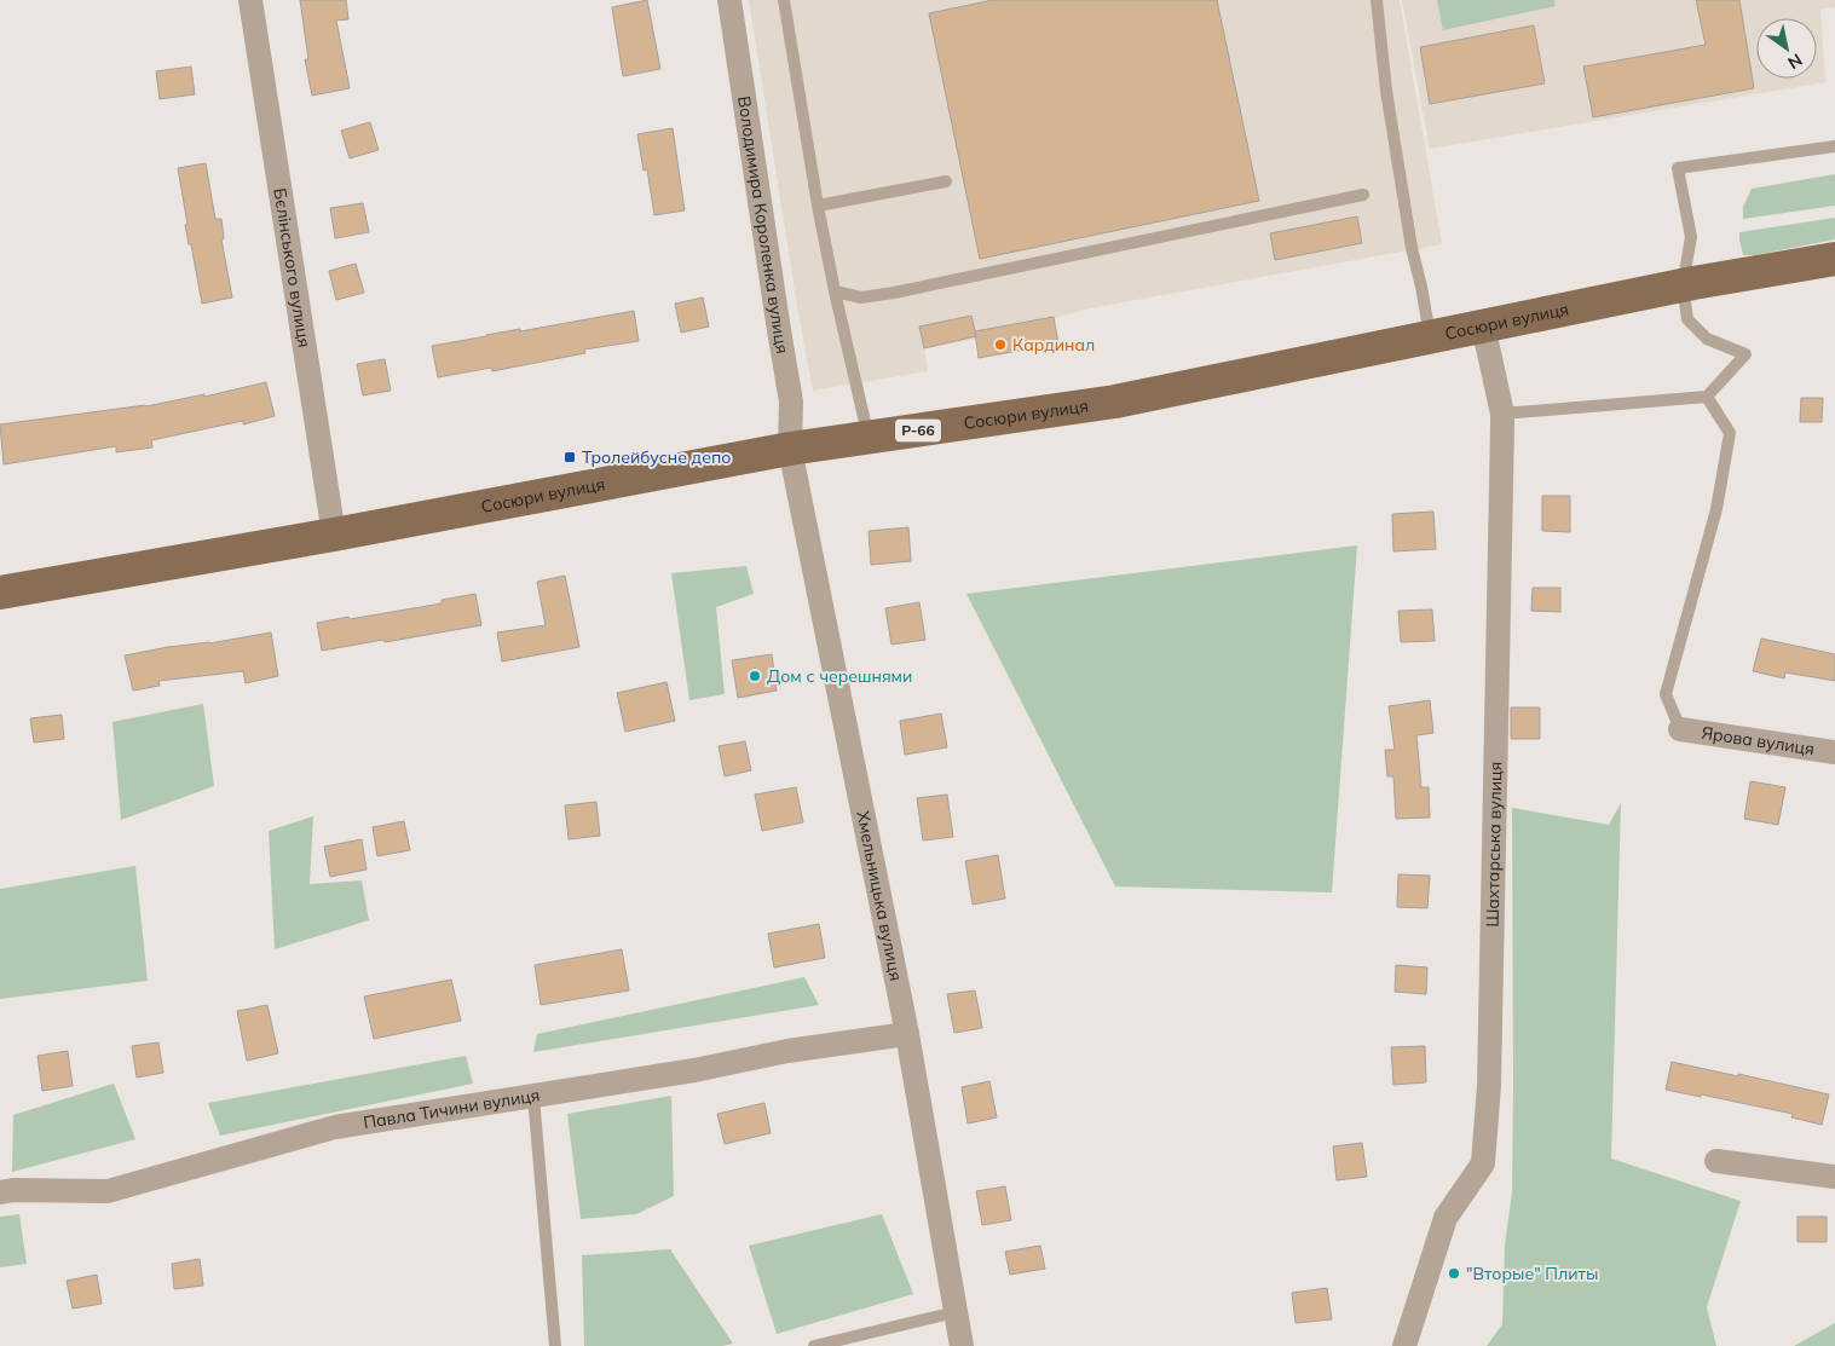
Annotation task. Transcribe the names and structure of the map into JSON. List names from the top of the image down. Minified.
{"streets":{"main road":["Сосюри вулиця","Р-66"],"street":["Володимира Короленка вулиця","Бєлінського вулиця","Ярова вулиця","Шахтарська вулиця","Хмельницька вулиця","Павла Тичини вулиця"]},"crossings":[["Володимира Короленка вулиця","Сосюри вулиця"],["Володимира Короленка вулиця","Хмельницька вулиця"],["Бєлінського вулиця","Сосюри вулиця"],["Сосюри вулиця","Шахтарська вулиця"],["Сосюри вулиця","Хмельницька вулиця"],["Хмельницька вулиця","Павла Тичини вулиця"]],"places":{"other":["Кардинал","Дом с черешнями","\"Вторые\" Плиты"],"transit":["Тролейбусне депо"]},"north":"bottom right"}
